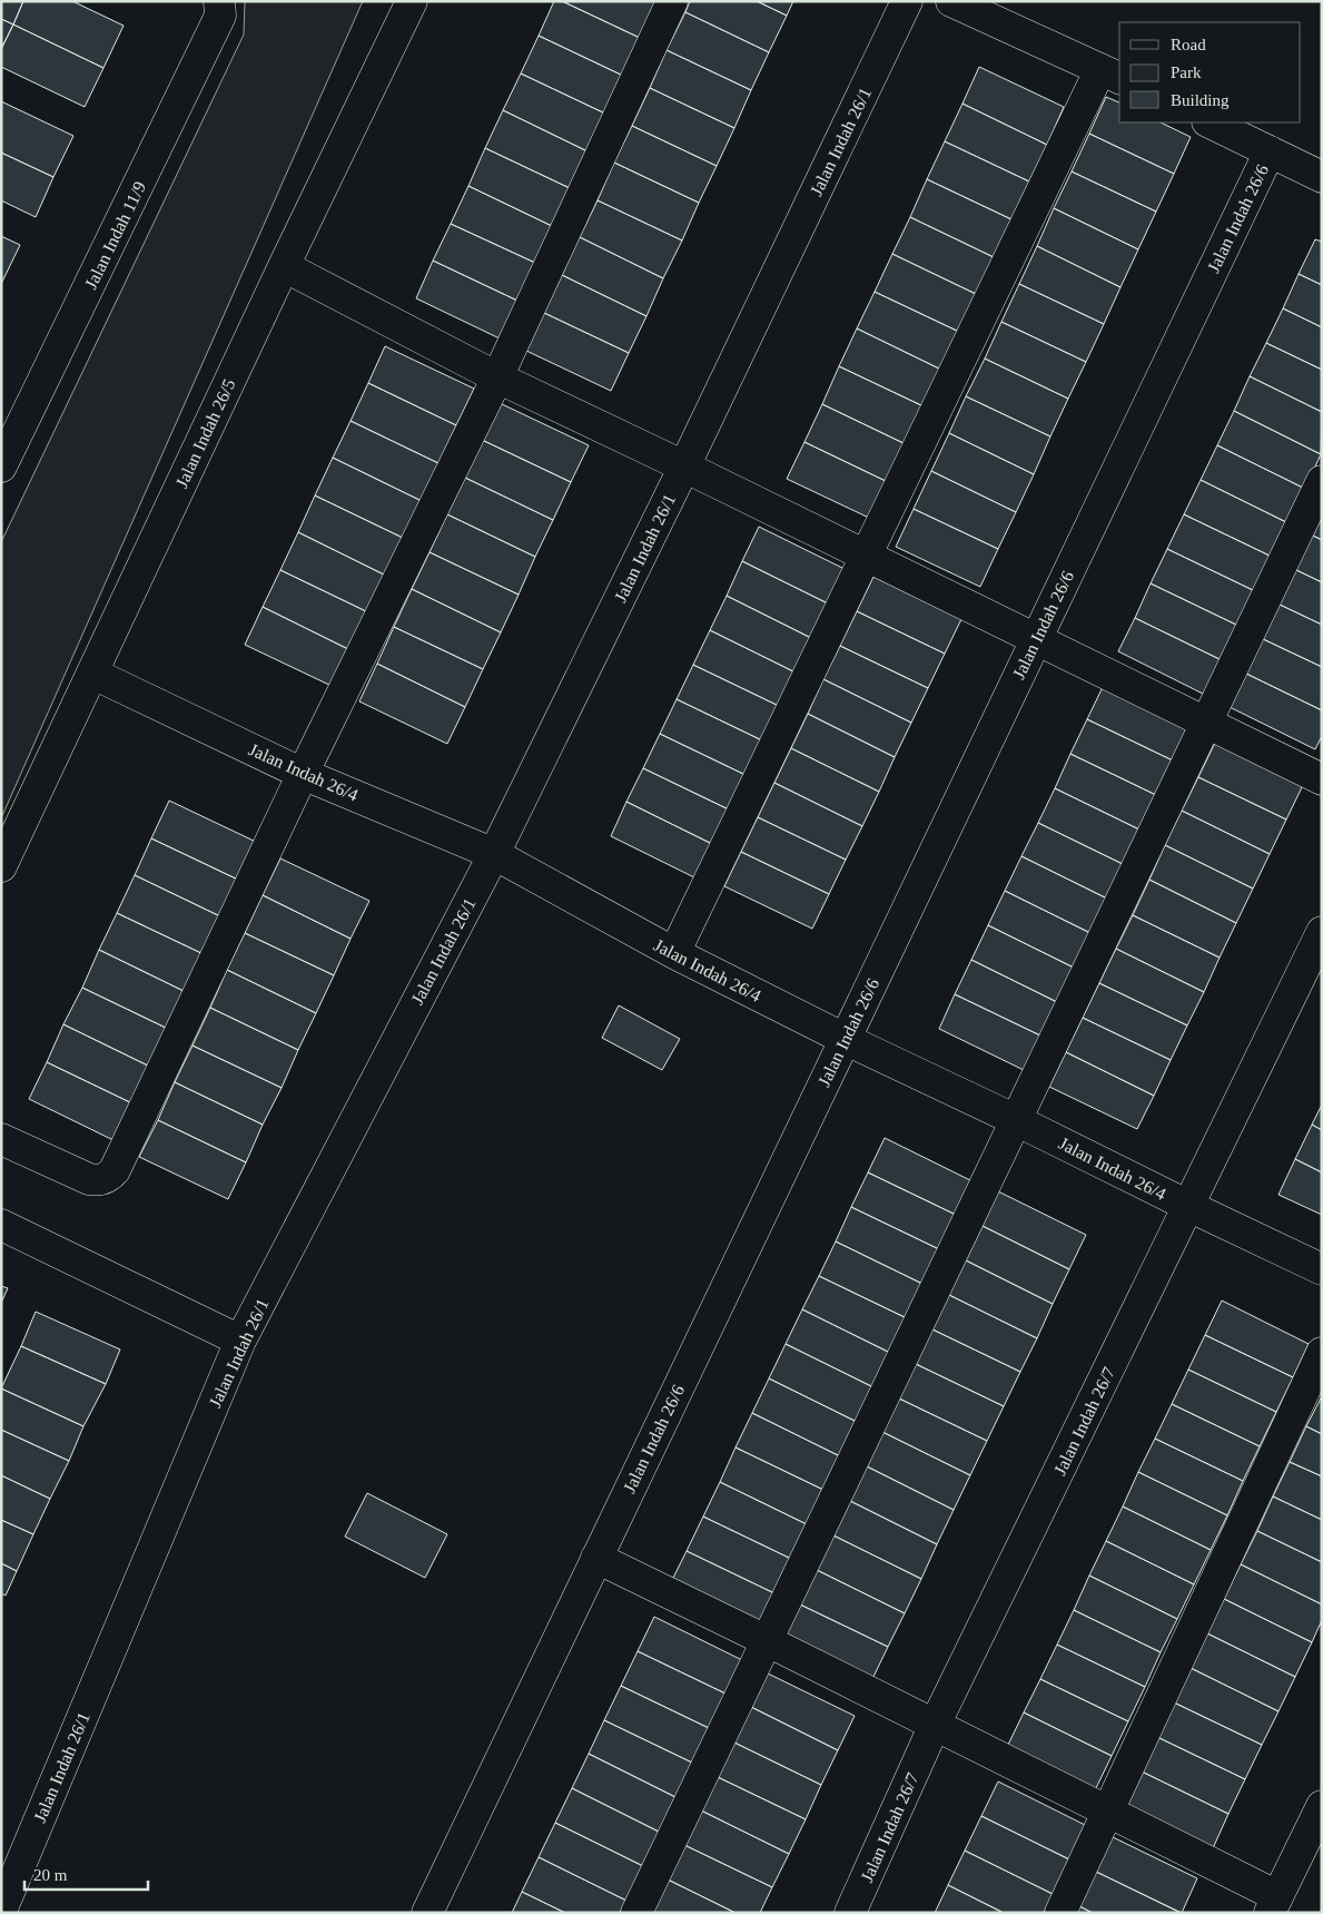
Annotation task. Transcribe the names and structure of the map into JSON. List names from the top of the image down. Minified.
{"streets":{"street":["Jalan Indah 26/1","Jalan Indah 26/6","Jalan Indah 11/9","Jalan Indah 26/5","Jalan Indah 26/4","Jalan Indah 26/7"]},"crossings":[["Jalan Indah 26/1","Jalan Indah 26/4"],["Jalan Indah 26/6","Jalan Indah 26/4"],["Jalan Indah 26/5","Jalan Indah 26/4"],["Jalan Indah 26/4","Jalan Indah 26/7"]],"legend":["Road","Park","Building"],"scale_bar":"20 m"}
